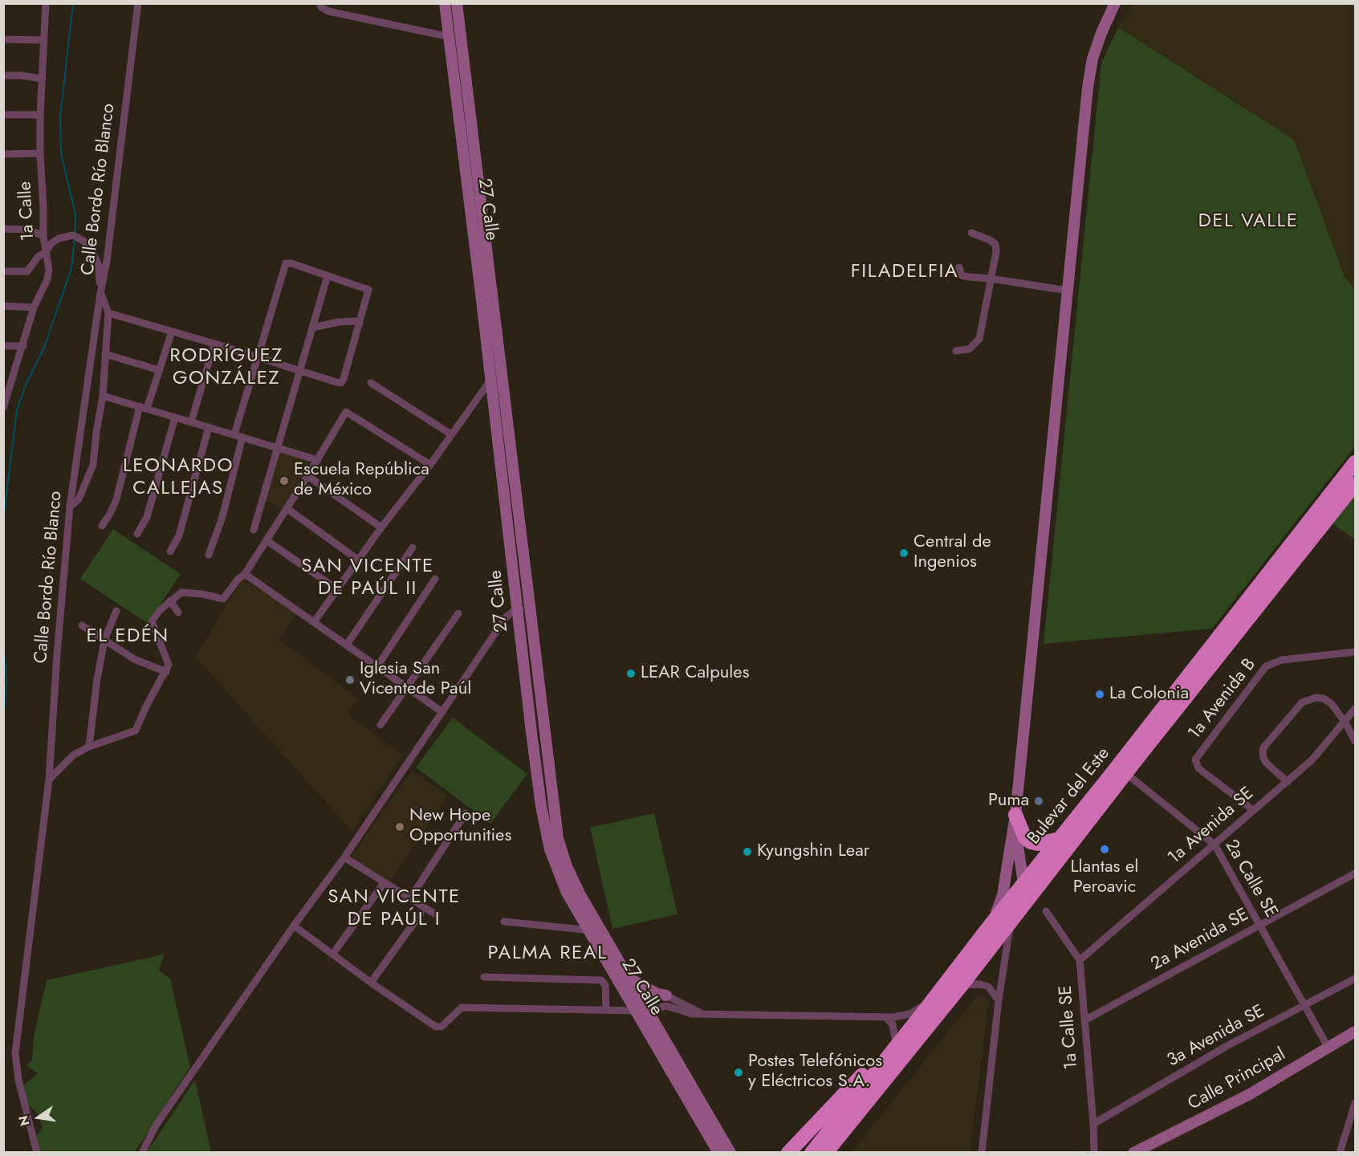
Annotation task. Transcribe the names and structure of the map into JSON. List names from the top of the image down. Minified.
{"streets":{"highway":["Bulevar del Este"],"street":["Calle Bordo Río Blanco","27 Calle","1a Calle","1a Avenida B","1a Avenida SE","2a Calle SE","2a Avenida SE","1a Calle SE","3a Avenida SE","Calle Principal"]},"crossings":[["1a Avenida B","1a Avenida SE"],["Bulevar del Este","2a Calle SE"],["1a Avenida SE","2a Calle SE"],["1a Avenida SE","1a Calle SE"],["2a Calle SE","2a Avenida SE"],["2a Calle SE","3a Avenida SE"],["2a Calle SE","Calle Principal"],["2a Avenida SE","1a Calle SE"],["1a Calle SE","3a Avenida SE"]],"districts":["DEL VALLE","FILADELFIA","RODRÍGUEZ GONZÁLEZ","LEONARDO CALLEJAS","SAN VICENTE DE PAÚL II","EL EDÉN","SAN VICENTE DE PAÚL I","PALMA REAL"],"places":["Escuela República de México","Central de Ingenios","LEAR Calpules","Iglesia San Vicentede Paúl","La Colonia","Puma","New Hope Opportunities","Llantas el Peroavic","Kyungshin Lear","Postes Telefónicos y Eléctricos S.A."],"north":"left"}
